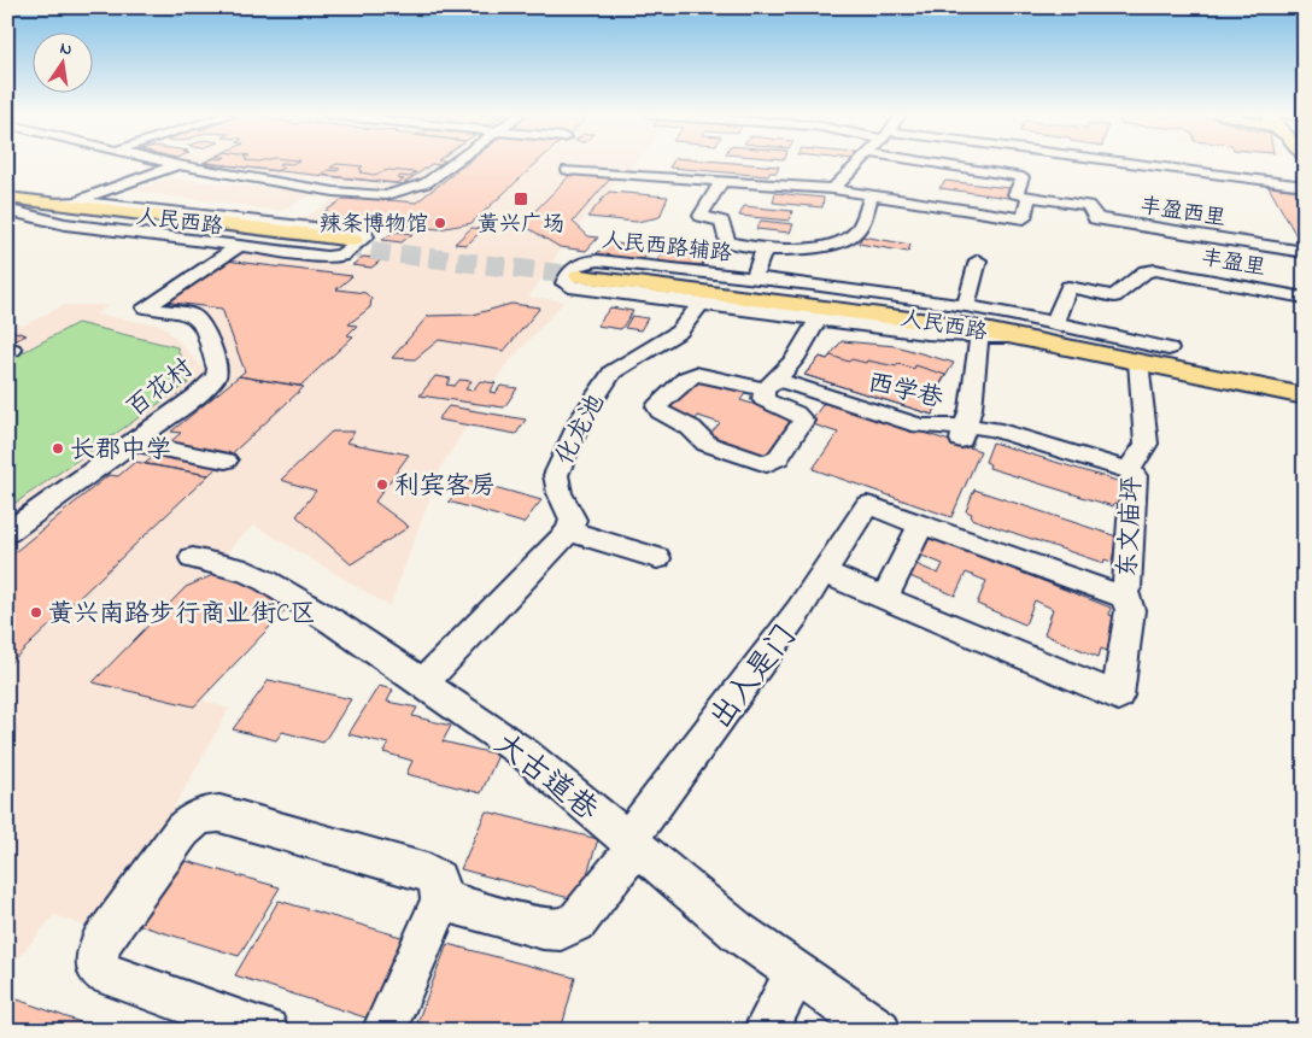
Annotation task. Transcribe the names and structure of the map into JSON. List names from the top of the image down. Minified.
{"streets":{"main road":["人民西路"],"street":["丰盈西里","人民西路辅路","丰盈里","百花村","西学巷","化龙池","东文庙坪","出入是门","大古道巷"]},"crossings":[["人民西路","人民西路辅路"],["人民西路","东文庙坪"],["人民西路辅路","丰盈里"],["人民西路辅路","化龙池"],["西学巷","东文庙坪"],["出入是门","大古道巷"]],"places":{"transit":["黄兴广场"],"other":["辣条博物馆","长郡中学","利宾客房","黄兴南路步行商业街C区"]},"north":"top"}
